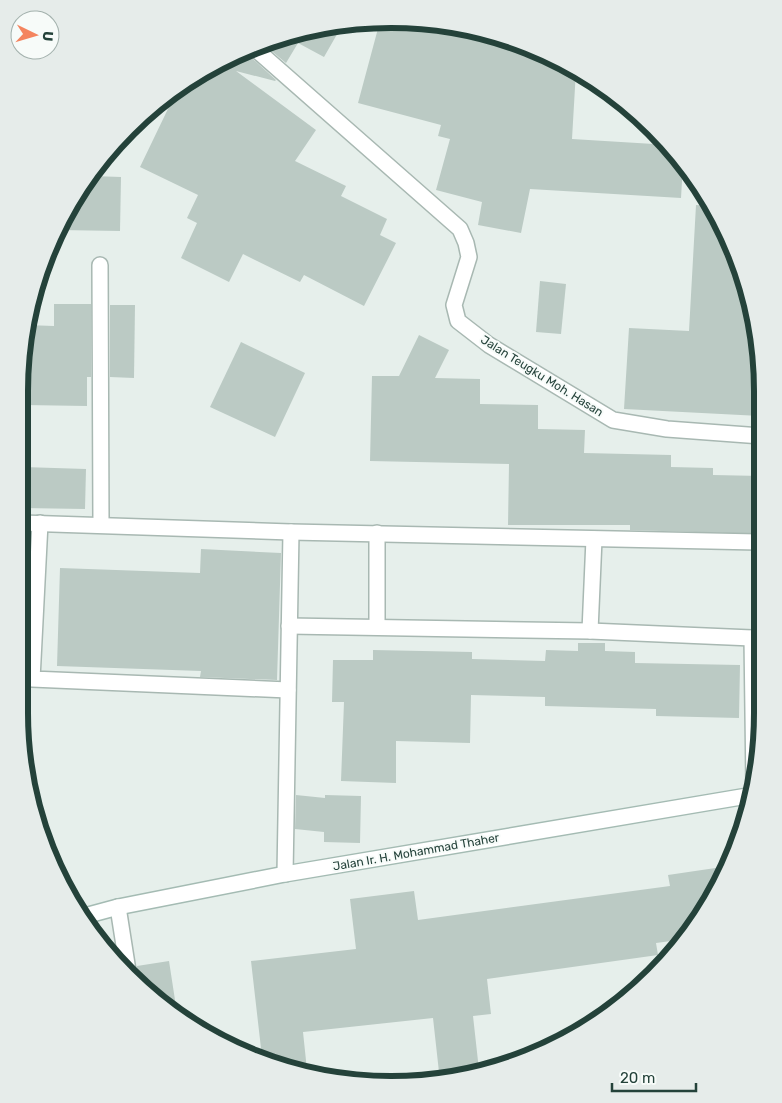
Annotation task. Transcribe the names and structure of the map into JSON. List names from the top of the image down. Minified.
{"streets":{"street":["Jalan Teugku Moh. Hasan","Jalan Ir. H. Mohammad Thaher"]},"scale_bar":"20 m","north":"right"}
